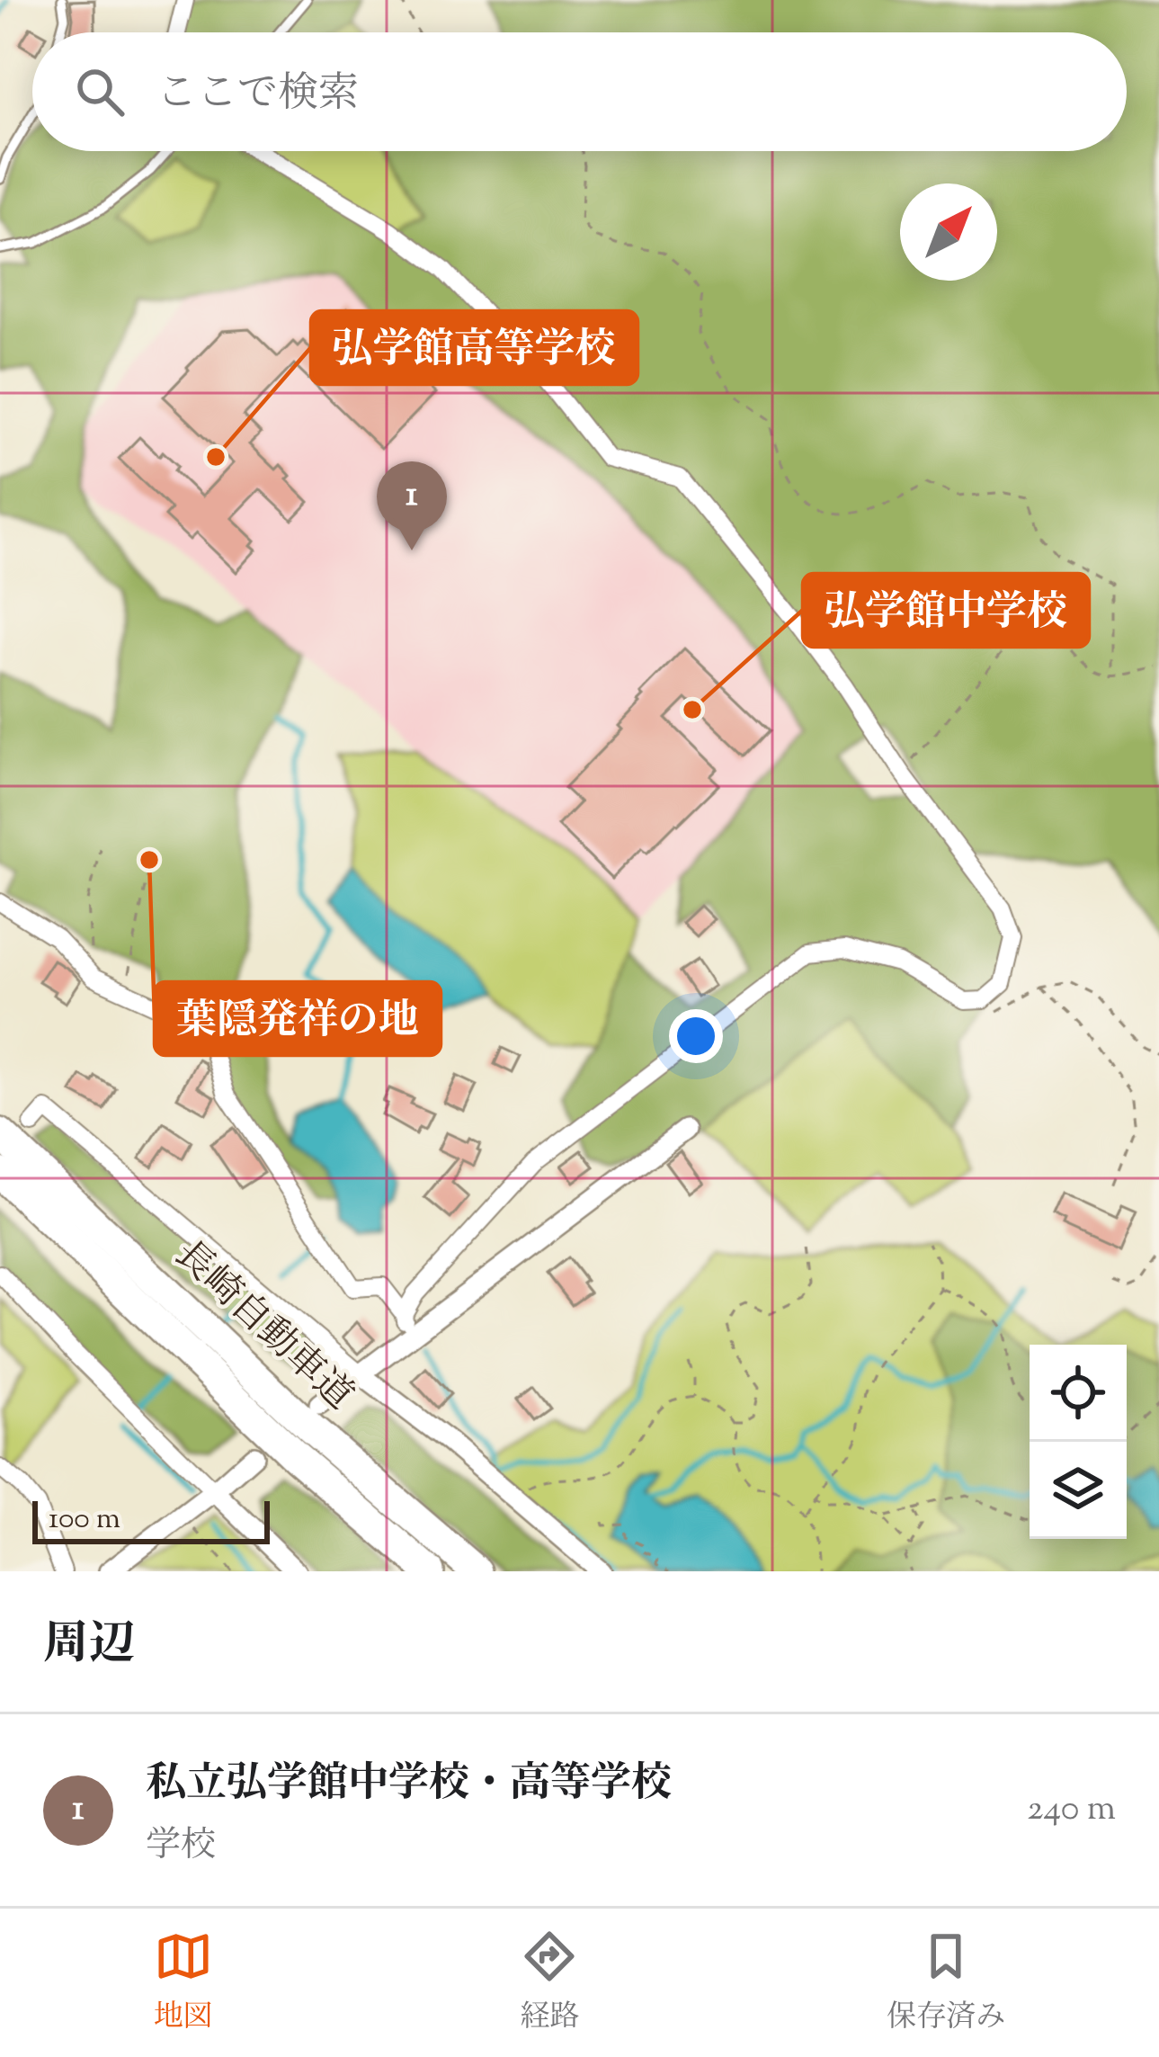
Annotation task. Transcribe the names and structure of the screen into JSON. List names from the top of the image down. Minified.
{"streets":{"highway":["長崎自動車道"]},"places":["弘学館高等学校","弘学館中学校","葉隠発祥の地"],"scale_bar":"100 m","north":"top right","page":{"search":"ここで検索","pins":"1","scale":"100 m","heading":"周辺","list":[{"mark":"1","name":"私立弘学館中学校・高等学校","note":"学校","value":"240 m"}],"nav":["地図","経路","保存済み"]}}
